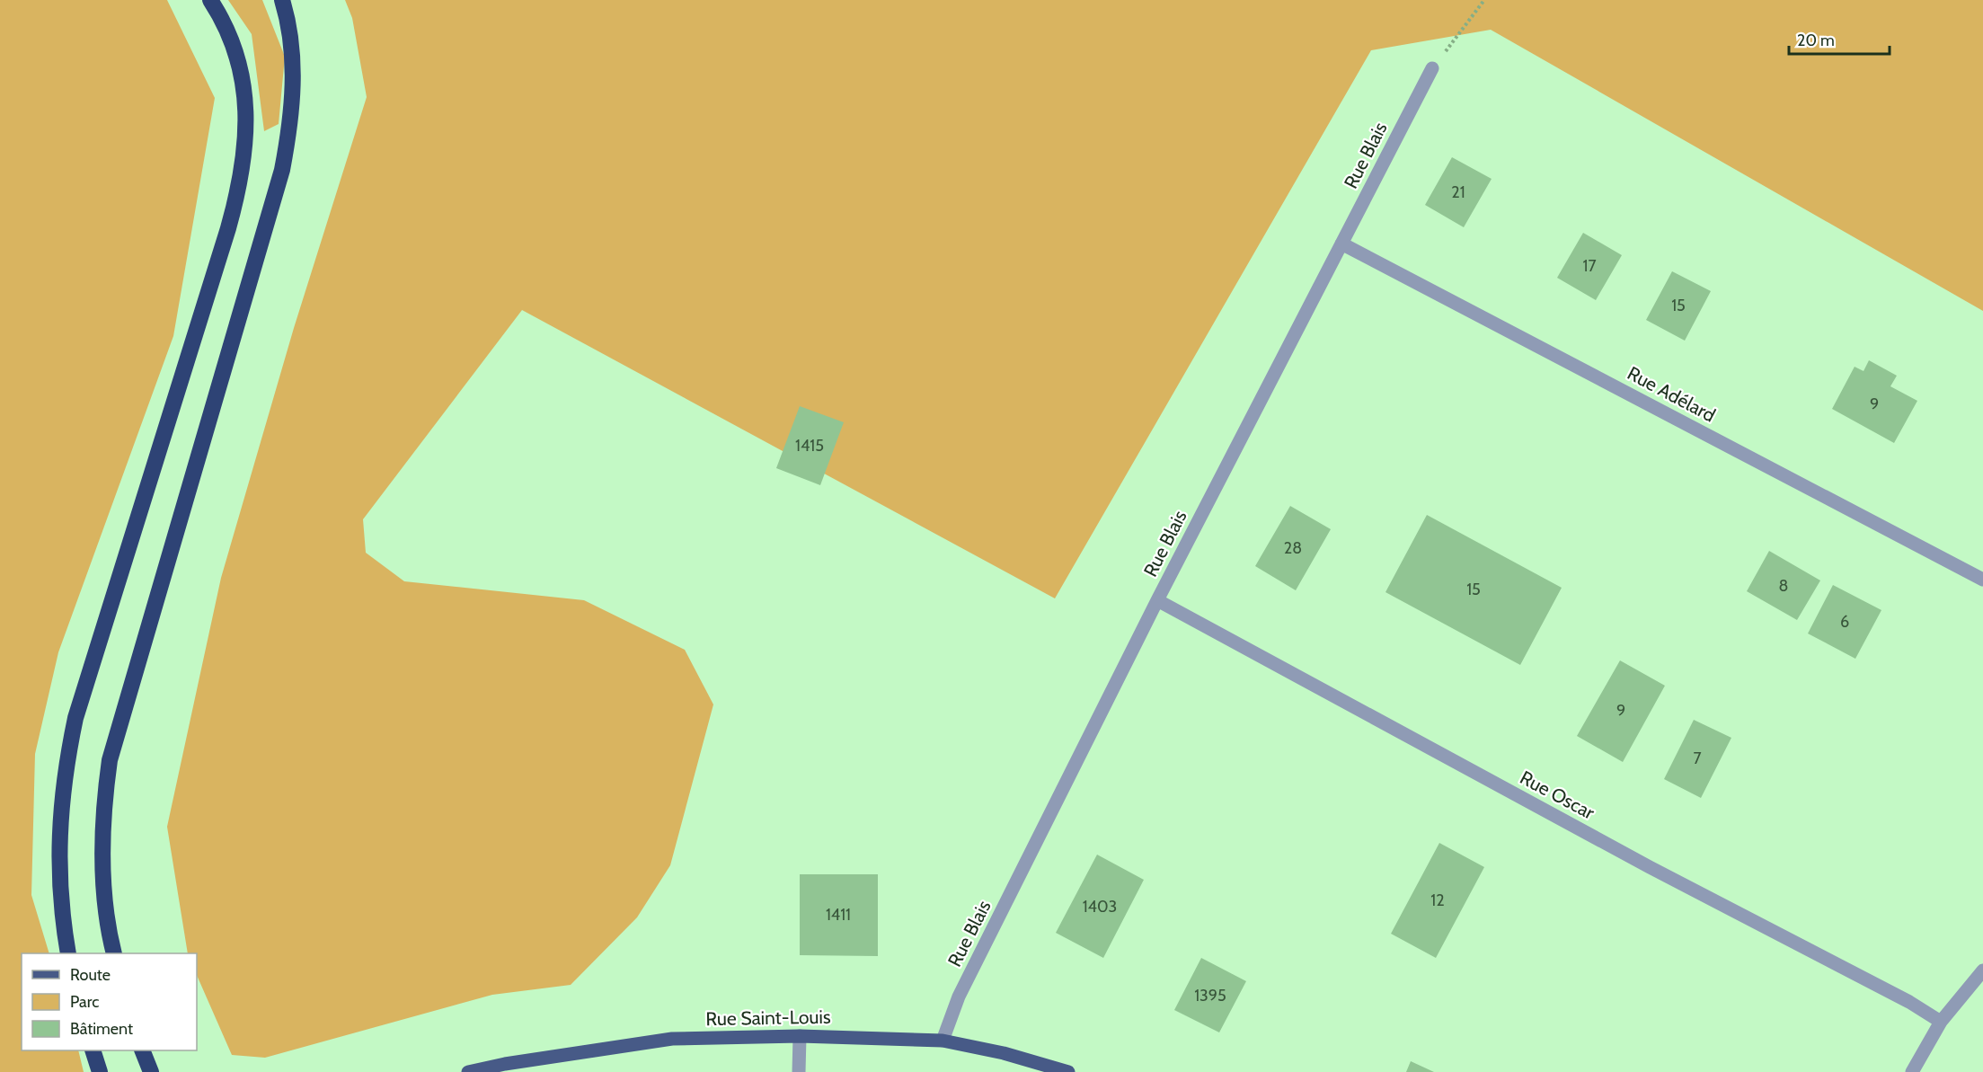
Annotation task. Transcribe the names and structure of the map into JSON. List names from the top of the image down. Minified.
{"streets":{"main road":["Rue Saint-Louis"],"street":["Rue Blais","Rue Adélard","Rue Oscar"]},"crossings":[["Rue Blais","Rue Adélard"],["Rue Blais","Rue Oscar"],["Rue Blais","Rue Saint-Louis"]],"house_numbers":["21","17","15","9","1415","28","8","15","6","9","7","12","1403","1411","1395"],"legend":["Route","Parc","Bâtiment"],"scale_bar":"20 m"}
